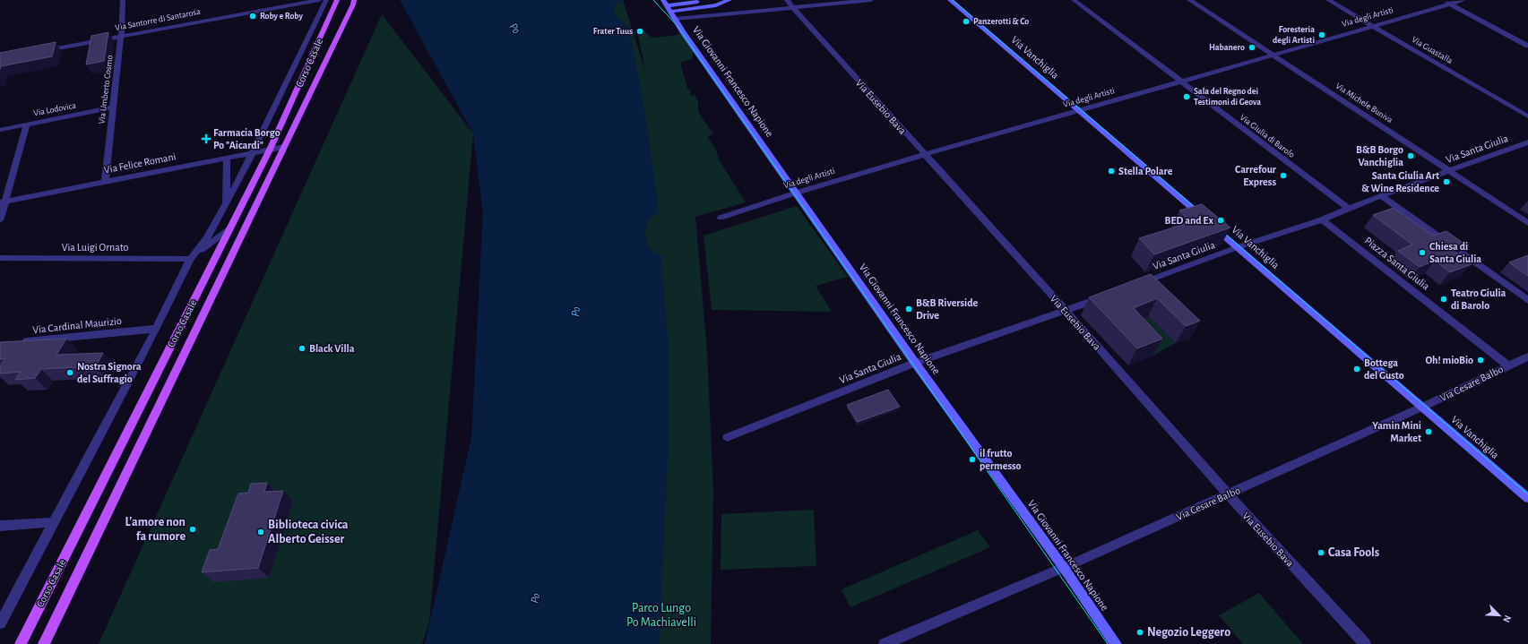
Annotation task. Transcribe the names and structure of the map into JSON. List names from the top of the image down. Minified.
{"streets":{"main road":["Corso Casale"],"street":["Via degli Artisti","Via Santorre di Santarosa","Via Guastalla","Via Vanchiglia","Via Giovanni Francesco Napione","Via Umberto Cosmo","Via Michele Buniva","Via Eusebio Bava","Via Lodovica","Via Giulia di Barolo","Via Santa Giulia","Via Felice Romani","Via Luigi Ornato","Piazza Santa Giulia","Via Cardinal Maurizio","Via Cesare Balbo"]},"crossings":[["Via degli Artisti","Via Guastalla"],["Via degli Artisti","Via Vanchiglia"],["Via degli Artisti","Via Giovanni Francesco Napione"],["Via degli Artisti","Via Michele Buniva"],["Via degli Artisti","Via Eusebio Bava"],["Via degli Artisti","Via Giulia di Barolo"],["Via Santorre di Santarosa","Via Umberto Cosmo"],["Via Vanchiglia","Via Santa Giulia"],["Via Vanchiglia","Via Cesare Balbo"],["Corso Casale","Via Felice Romani"],["Corso Casale","Via Luigi Ornato"],["Corso Casale","Via Cardinal Maurizio"],["Via Giovanni Francesco Napione","Via Santa Giulia"],["Via Giovanni Francesco Napione","Via Cesare Balbo"],["Via Umberto Cosmo","Via Lodovica"],["Via Umberto Cosmo","Via Felice Romani"],["Via Michele Buniva","Via Santa Giulia"],["Via Eusebio Bava","Via Santa Giulia"],["Via Eusebio Bava","Via Cesare Balbo"],["Via Giulia di Barolo","Via Santa Giulia"],["Via Santa Giulia","Piazza Santa Giulia"],["Piazza Santa Giulia","Via Cesare Balbo"]],"water":["Po"],"parks":["Parco Lungo Po Machiavelli"],"places":{"other":["Roby e Roby","Panzerotti & Co","Frater Tuus","Foresteria degli Artisti","Habanero","Sala del Regno dei Testimoni di Geova","B&B Borgo Vanchiglia","Stella Polare","Carrefour Express","Santa Giulia Art & Wine Residence","BED and Ex","Chiesa di Santa Giulia","Teatro Giulia di Barolo","B&B Riverside Drive","Black Villa","Oh! mioBio","Bottega del Gusto","Nostra Signora del Suffragio","Yamin Mini Market","il frutto permesso","L'amore non fa rumore","Biblioteca civica Alberto Geisser","Casa Fools","Negozio Leggero"],"health":["Farmacia Borgo Po \"Aicardi\""]},"north":"bottom right"}
